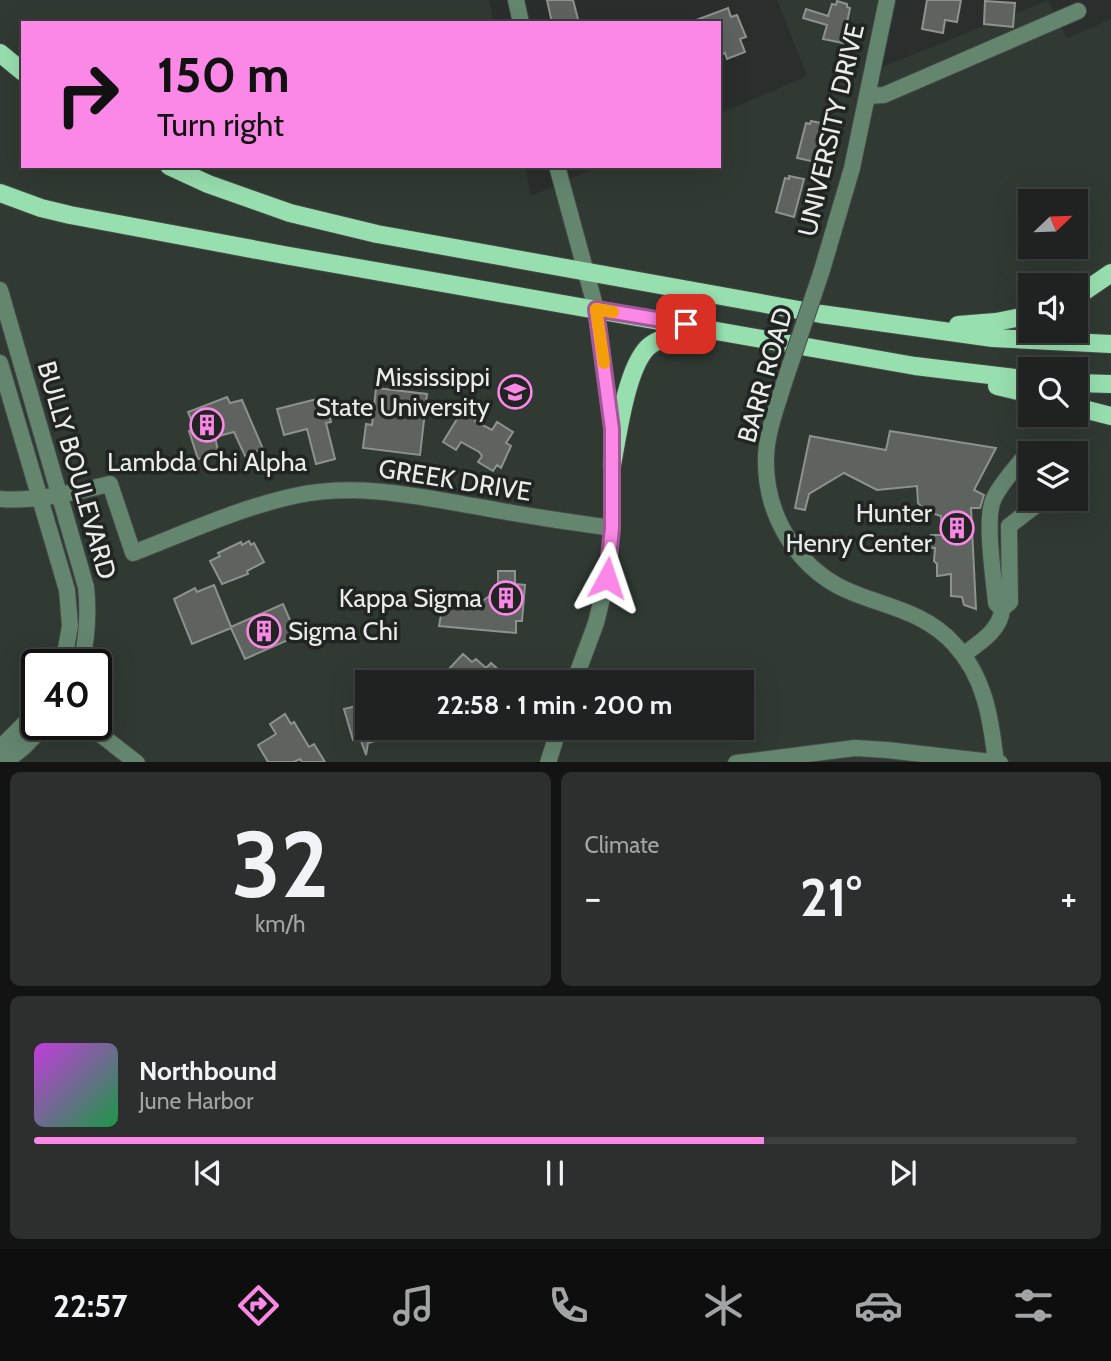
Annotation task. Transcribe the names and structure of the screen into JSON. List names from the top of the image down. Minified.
{"streets":{"street":["UNIVERSITY DRIVE","BARR ROAD","BULLY BOULEVARD","GREEK DRIVE"]},"crossings":[["UNIVERSITY DRIVE","BARR ROAD"],["BULLY BOULEVARD","GREEK DRIVE"]],"places":{"school or university":["Mississippi State University"],"building":["Lambda Chi Alpha","Hunter Henry Center","Kappa Sigma","Sigma Chi"]},"north":"top right","page":{"turn":["150 m","Turn right"],"limit":"40","trip":"22:58 · 1 min · 200 m","tile":[["32","km/h"],"Climate"],"heat":["−","21°","+"],"song":["Northbound","June Harbor"],"tabs":"22:57"}}
